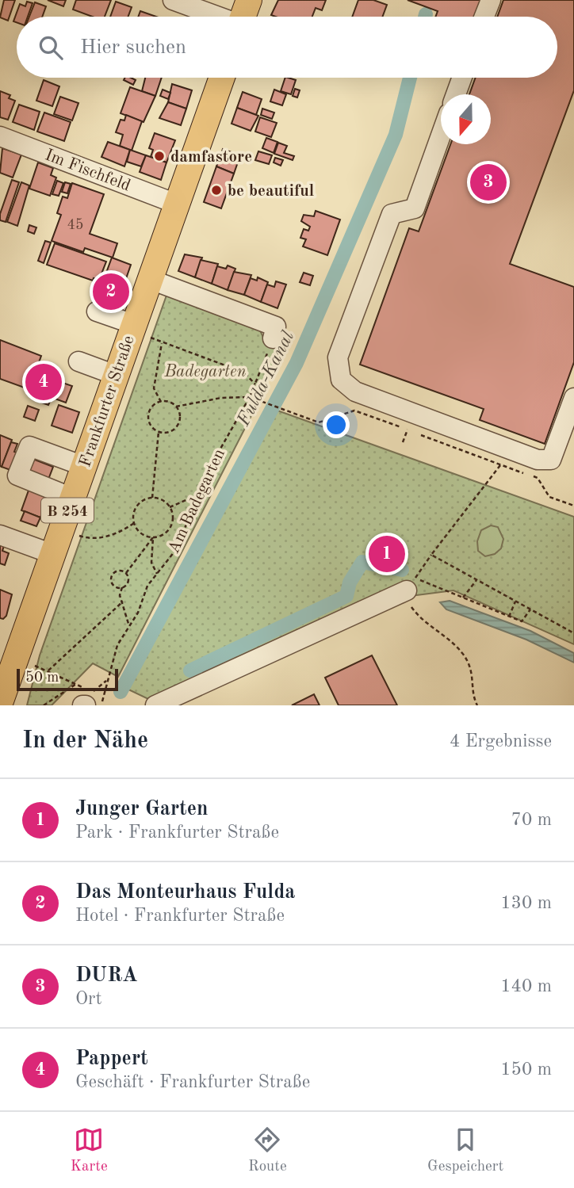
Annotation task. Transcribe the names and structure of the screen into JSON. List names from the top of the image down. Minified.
{"streets":{"main road":["Frankfurter Straße","B 254"],"street":["Im Fischfeld"],"path":["Am Badegarten"]},"crossings":[["Im Fischfeld","Frankfurter Straße"]],"water":["Fulda-Kanal"],"parks":["Badegarten"],"places":["damfastore","be beautiful"],"house_numbers":["45"],"scale_bar":"50 m","north":"bottom","page":{"search":"Hier suchen","pins":["3","2","4","1"],"scale":"50 m","heading":["In der Nähe","4 Ergebnisse"],"list":[{"mark":"1","name":"Junger Garten","note":"Park · Frankfurter Straße","value":"70 m"},{"mark":"2","name":"Das Monteurhaus Fulda","note":"Hotel · Frankfurter Straße","value":"130 m"},{"mark":"3","name":"DURA","note":"Ort","value":"140 m"},{"mark":"4","name":"Pappert","note":"Geschäft · Frankfurter Straße","value":"150 m"}],"nav":["Karte","Route","Gespeichert"]}}
